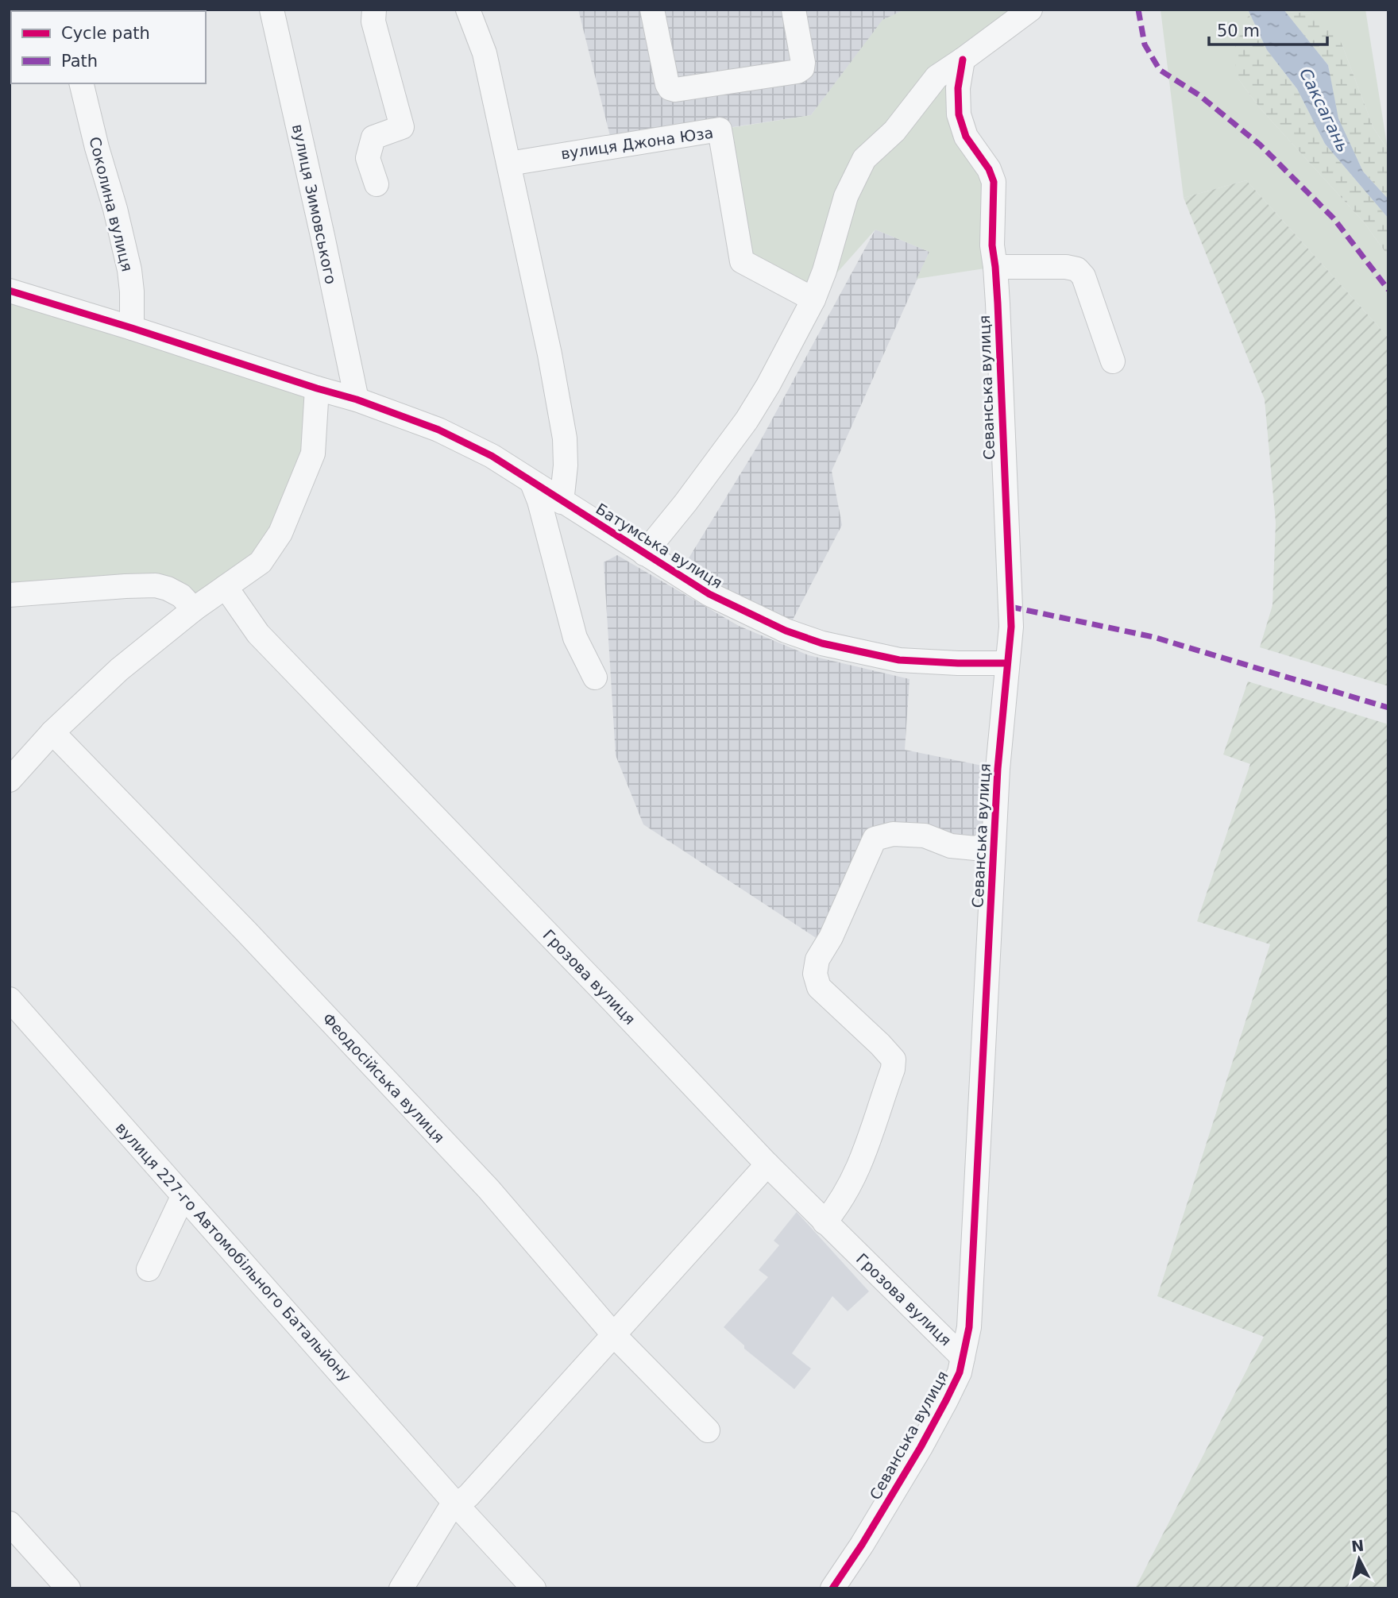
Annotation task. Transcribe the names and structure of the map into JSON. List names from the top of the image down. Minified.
{"streets":{"street":["вулиця Джона Юза","Соколина вулиця","вулиця Зимовського","Севанська вулиця","Батумська вулиця","Грозова вулиця","Феодосійська вулиця","вулиця 227-го Автомобільного Батальйону"]},"crossings":[["Соколина вулиця","Батумська вулиця"],["вулиця Зимовського","Батумська вулиця"],["Севанська вулиця","Батумська вулиця"],["Севанська вулиця","Грозова вулиця"]],"water":["Саксагань"],"legend":["Cycle path","Path"],"scale_bar":"50 m","north":"top"}
